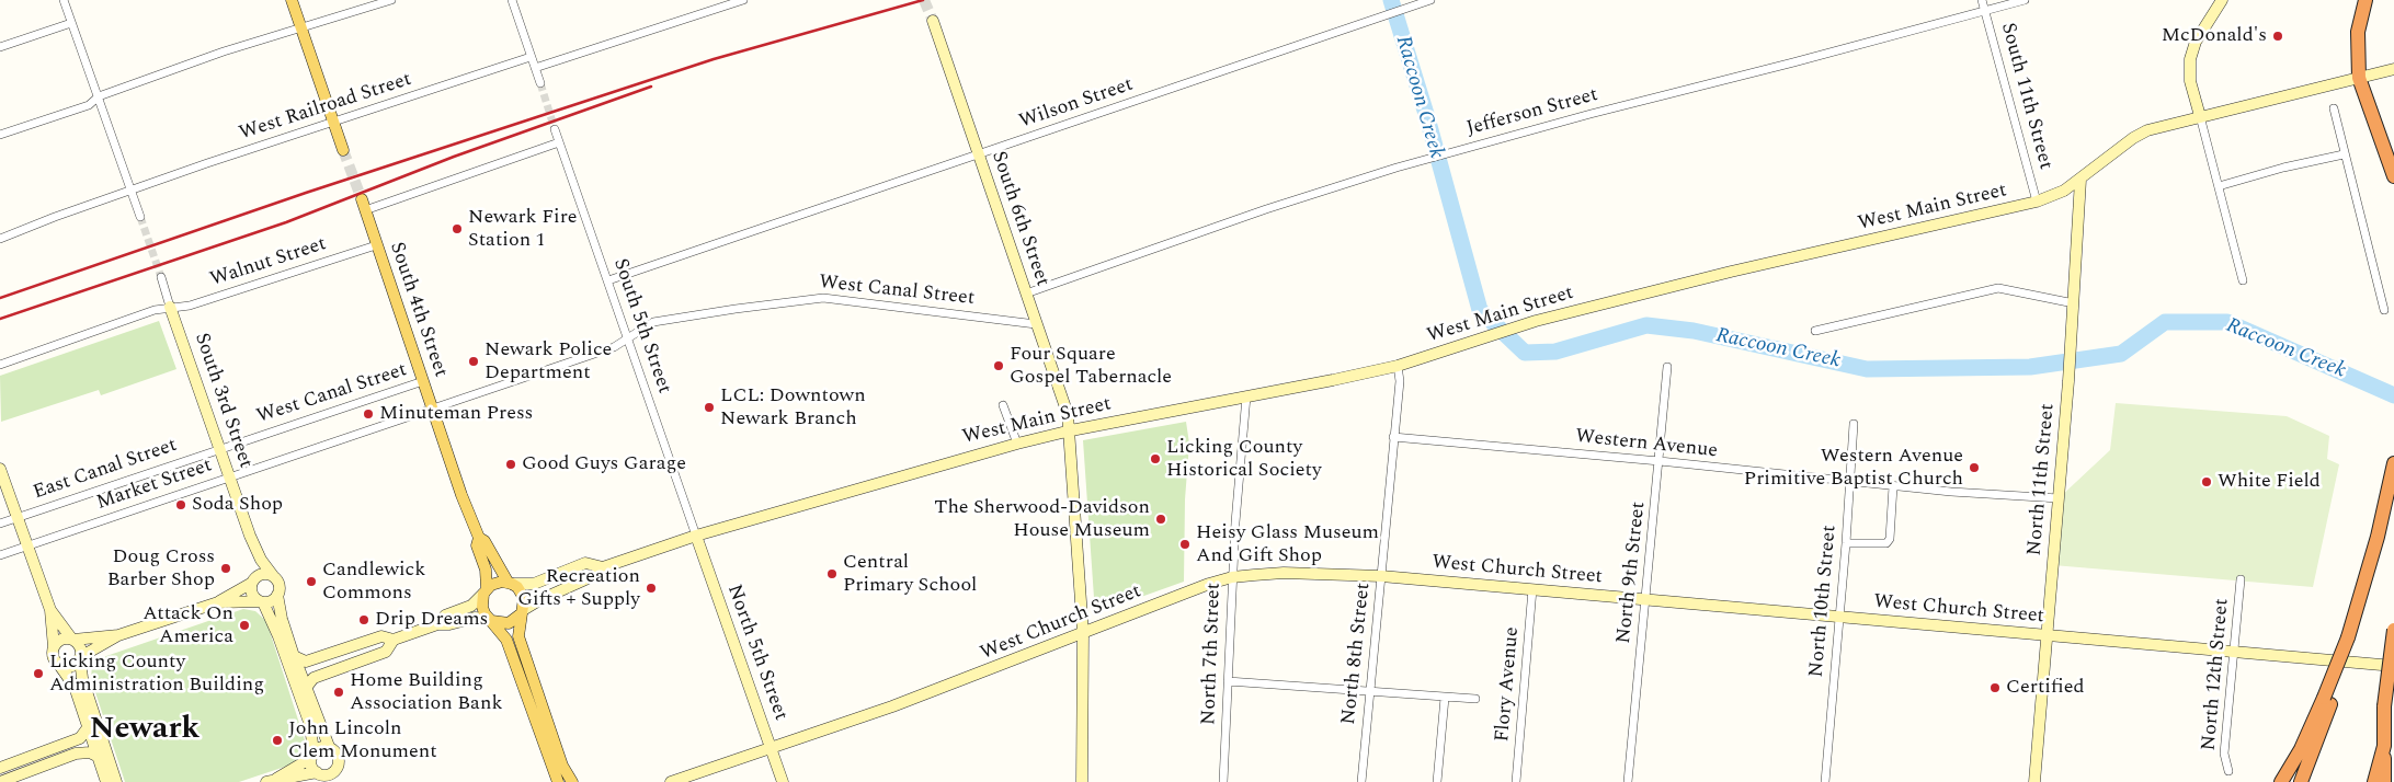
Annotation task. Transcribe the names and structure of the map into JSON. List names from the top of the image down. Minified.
{"streets":{"main road":["South 4th Street"],"street":["South 11th Street","Wilson Street","West Railroad Street","Jefferson Street","West Main Street","South 6th Street","Walnut Street","West Canal Street","South 5th Street","South 3rd Street","Western Avenue","East Canal Street","North 11th Street","Market Street","West Church Street","North 9th Street","North 10th Street","North 5th Street","North 7th Street","North 8th Street","North 12th Street","Flory Avenue"]},"crossings":[["South 11th Street","Jefferson Street"],["South 11th Street","West Main Street"],["Wilson Street","South 6th Street"],["Wilson Street","South 5th Street"],["Jefferson Street","South 6th Street"],["West Main Street","South 6th Street"],["West Main Street","South 5th Street"],["West Main Street","North 11th Street"],["West Main Street","North 5th Street"],["West Main Street","North 7th Street"],["West Main Street","North 8th Street"],["South 6th Street","West Canal Street"],["South 6th Street","West Church Street"],["Walnut Street","South 4th Street"],["Walnut Street","South 3rd Street"],["West Canal Street","South 4th Street"],["West Canal Street","South 5th Street"],["West Canal Street","South 3rd Street"],["West Canal Street","East Canal Street"],["West Canal Street","Market Street"],["South 4th Street","Market Street"],["South 5th Street","Market Street"],["South 5th Street","North 5th Street"],["South 3rd Street","East Canal Street"],["South 3rd Street","Market Street"],["Western Avenue","North 11th Street"],["Western Avenue","North 9th Street"],["Western Avenue","North 10th Street"],["Western Avenue","North 8th Street"],["North 11th Street","West Church Street"],["West Church Street","North 9th Street"],["West Church Street","North 10th Street"],["West Church Street","North 5th Street"],["West Church Street","North 7th Street"],["West Church Street","North 8th Street"],["West Church Street","North 12th Street"],["West Church Street","Flory Avenue"]],"districts":["Newark"],"water":["Raccoon Creek"],"places":["McDonald's","Newark Fire Station 1","Newark Police Department","Four Square Gospel Tabernacle","LCL: Downtown Newark Branch","Minuteman Press","Licking County Historical Society","Good Guys Garage","Western Avenue Primitive Baptist Church","White Field","Soda Shop","The Sherwood-Davidson House Museum","Heisy Glass Museum And Gift Shop","Doug Cross Barber Shop","Central Primary School","Candlewick Commons","Recreation Gifts + Supply","Drip Dreams","Attack On America","Licking County Administration Building","Certified","Home Building Association Bank","John Lincoln Clem Monument"]}
